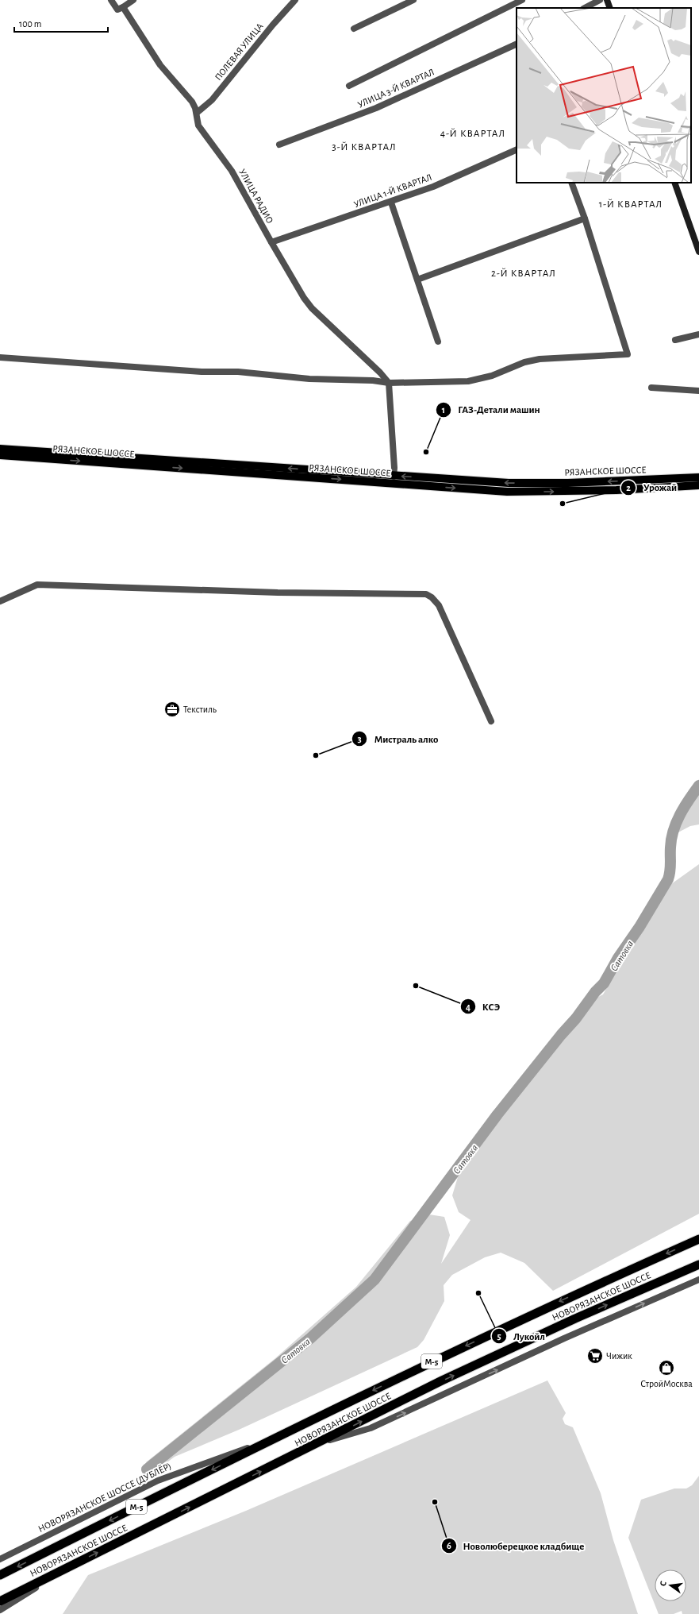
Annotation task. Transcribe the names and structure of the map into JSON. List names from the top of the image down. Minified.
{"streets":{"highway":["НОВОРЯЗАНСКОЕ ШОССЕ","М-5"],"main road":["РЯЗАНСКОЕ ШОССЕ"],"street":["ПОЛЕВАЯ УЛИЦА","УЛИЦА 3-Й КВАРТАЛ","УЛИЦА 1-Й КВАРТАЛ","УЛИЦА РАДИО","НОВОРЯЗАНСКОЕ ШОССЕ (ДУБЛЁР)"]},"crossings":[["ПОЛЕВАЯ УЛИЦА","УЛИЦА РАДИО"],["УЛИЦА 1-Й КВАРТАЛ","УЛИЦА РАДИО"],["НОВОРЯЗАНСКОЕ ШОССЕ","НОВОРЯЗАНСКОЕ ШОССЕ (ДУБЛЁР)"]],"districts":["4-Й КВАРТАЛ","3-Й КВАРТАЛ","1-Й КВАРТАЛ","2-Й КВАРТАЛ"],"water":["Сатовка"],"places":{"other":["ГАЗ-Детали машин","Урожай","Мистраль алко","КСЭ","Лукойл","Новолюберецкое кладбище"],"office":["Текстиль"],"supermarket":["Чижик"],"shop":["СтройМосква"]},"scale_bar":"100 m","north":"left"}
